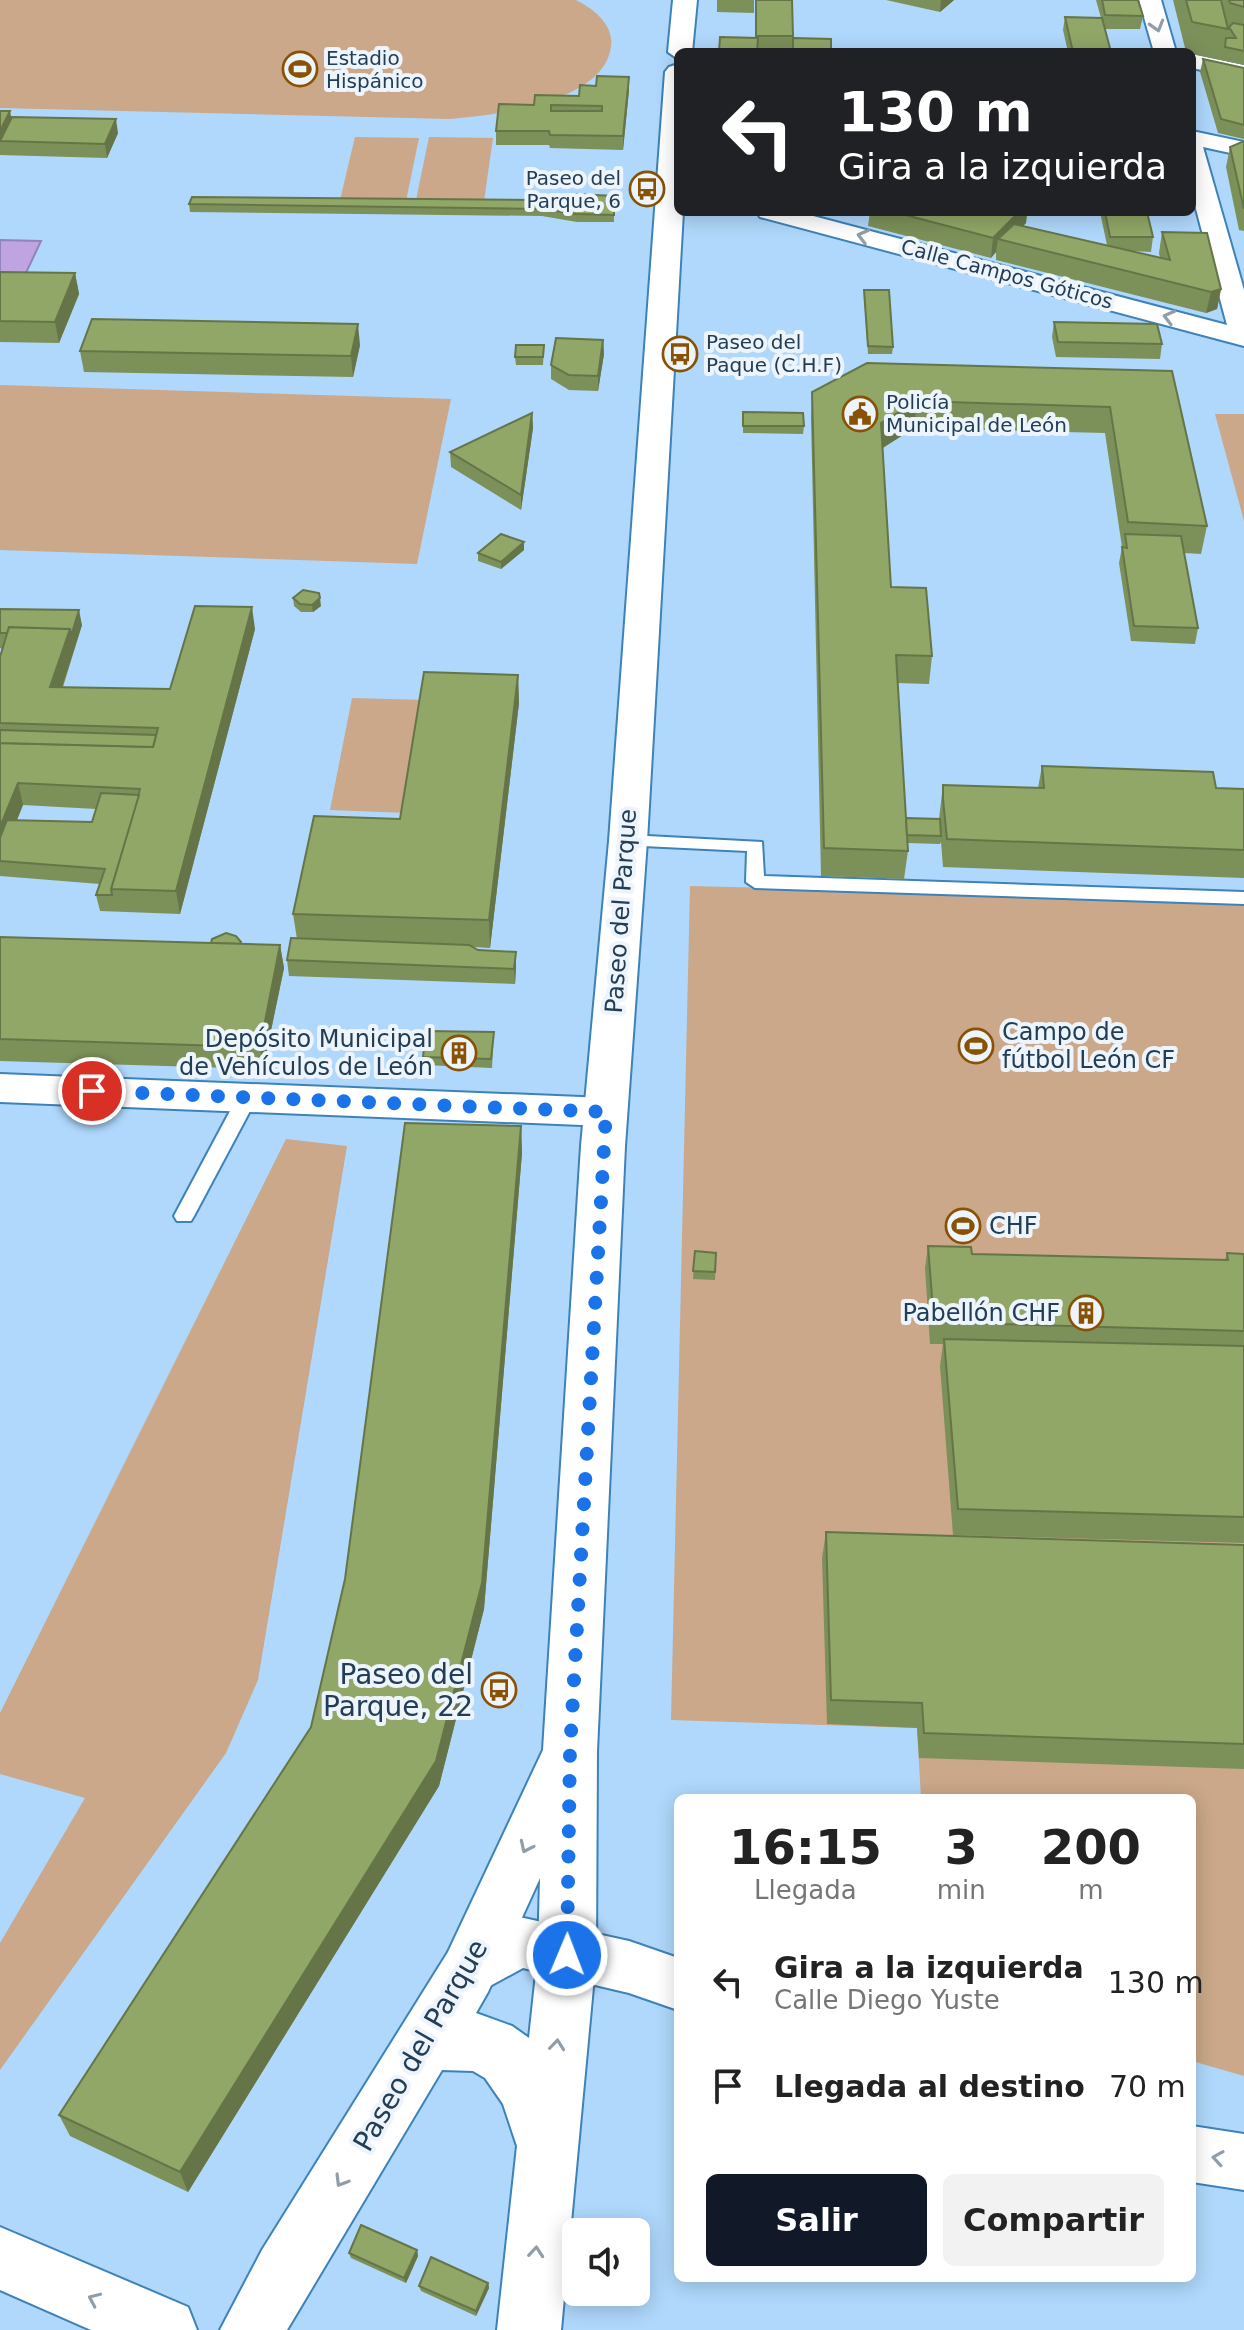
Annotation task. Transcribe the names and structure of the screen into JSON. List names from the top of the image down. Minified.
{"streets":{"street":["Calle Campos Góticos","Paseo del Parque"]},"one_way":["Calle Campos Góticos"],"places":{"sports":["Estadio Hispánico","Campo de fútbol León CF","CHF"],"bus stop":["Paseo del Parque, 6","Paseo del Paque (C.H.F)","Paseo del Parque, 22"],"public building":["Policía Municipal de León"],"building":["Depósito Municipal de Vehículos de León","Pabellón CHF"]},"page":{"turn":["130 m","Gira a la izquierda"],"eta":["16:15","Llegada","3","min","200","m"],"list":[{"name":"Gira a la izquierda","note":"Calle Diego Yuste","value":"130 m"},{"name":"Llegada al destino","value":"70 m"}],"buttons":["Salir","Compartir"]}}
